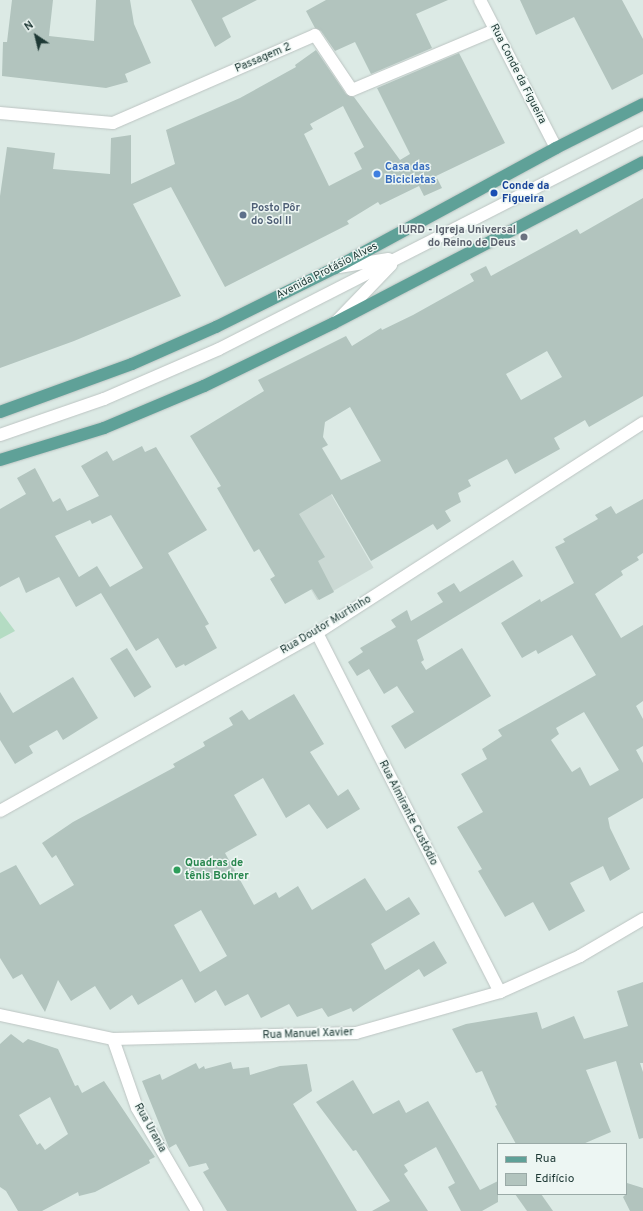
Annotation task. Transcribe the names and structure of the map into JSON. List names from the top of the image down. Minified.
{"streets":{"main road":["Avenida Protásio Alves"],"street":["Passagem 2","Rua Conde da Figueira","Rua Doutor Murtinho","Rua Almirante Custódio","Rua Manuel Xavier","Rua Urania"]},"crossings":[["Passagem 2","Rua Conde da Figueira"],["Rua Conde da Figueira","Avenida Protásio Alves"],["Rua Doutor Murtinho","Rua Almirante Custódio"],["Rua Almirante Custódio","Rua Manuel Xavier"],["Rua Manuel Xavier","Rua Urania"]],"places":["Casa das Bicicletas","Conde da Figueira","Posto Pôr do Sol II","IURD - Igreja Universal do Reino de Deus","Quadras de tênis Bohrer"],"legend":["Rua","Edifício"],"north":"top left"}
